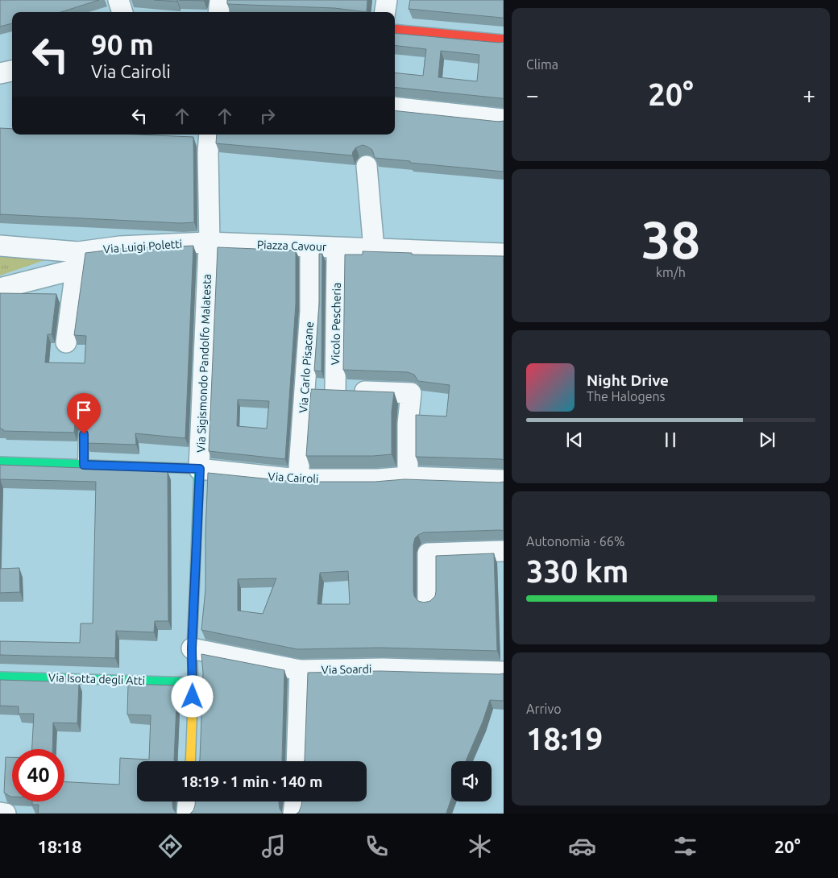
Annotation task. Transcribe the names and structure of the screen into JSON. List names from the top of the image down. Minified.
{"streets":{"street":["Piazza Cavour","Via Luigi Poletti","Vicolo Pescheria","Via Sigismondo Pandolfo Malatesta","Via Carlo Pisacane","Via Cairoli","Via Soardi","Via Isotta degli Atti"]},"crossings":[["Piazza Cavour","Via Luigi Poletti"],["Piazza Cavour","Via Sigismondo Pandolfo Malatesta"],["Via Luigi Poletti","Via Sigismondo Pandolfo Malatesta"],["Via Sigismondo Pandolfo Malatesta","Via Cairoli"],["Via Sigismondo Pandolfo Malatesta","Via Soardi"],["Via Sigismondo Pandolfo Malatesta","Via Isotta degli Atti"],["Via Carlo Pisacane","Via Cairoli"]],"page":{"tile":["Clima",["38","km/h"],["Autonomia · 66%","330 km"],["Arrivo","18:19"]],"turn":["90 m","Via Cairoli"],"heat":["−","20°","+"],"song":["Night Drive","The Halogens"],"limit":"40","trip":"18:19 · 1 min · 140 m","tabs":["18:18","20°"]}}
